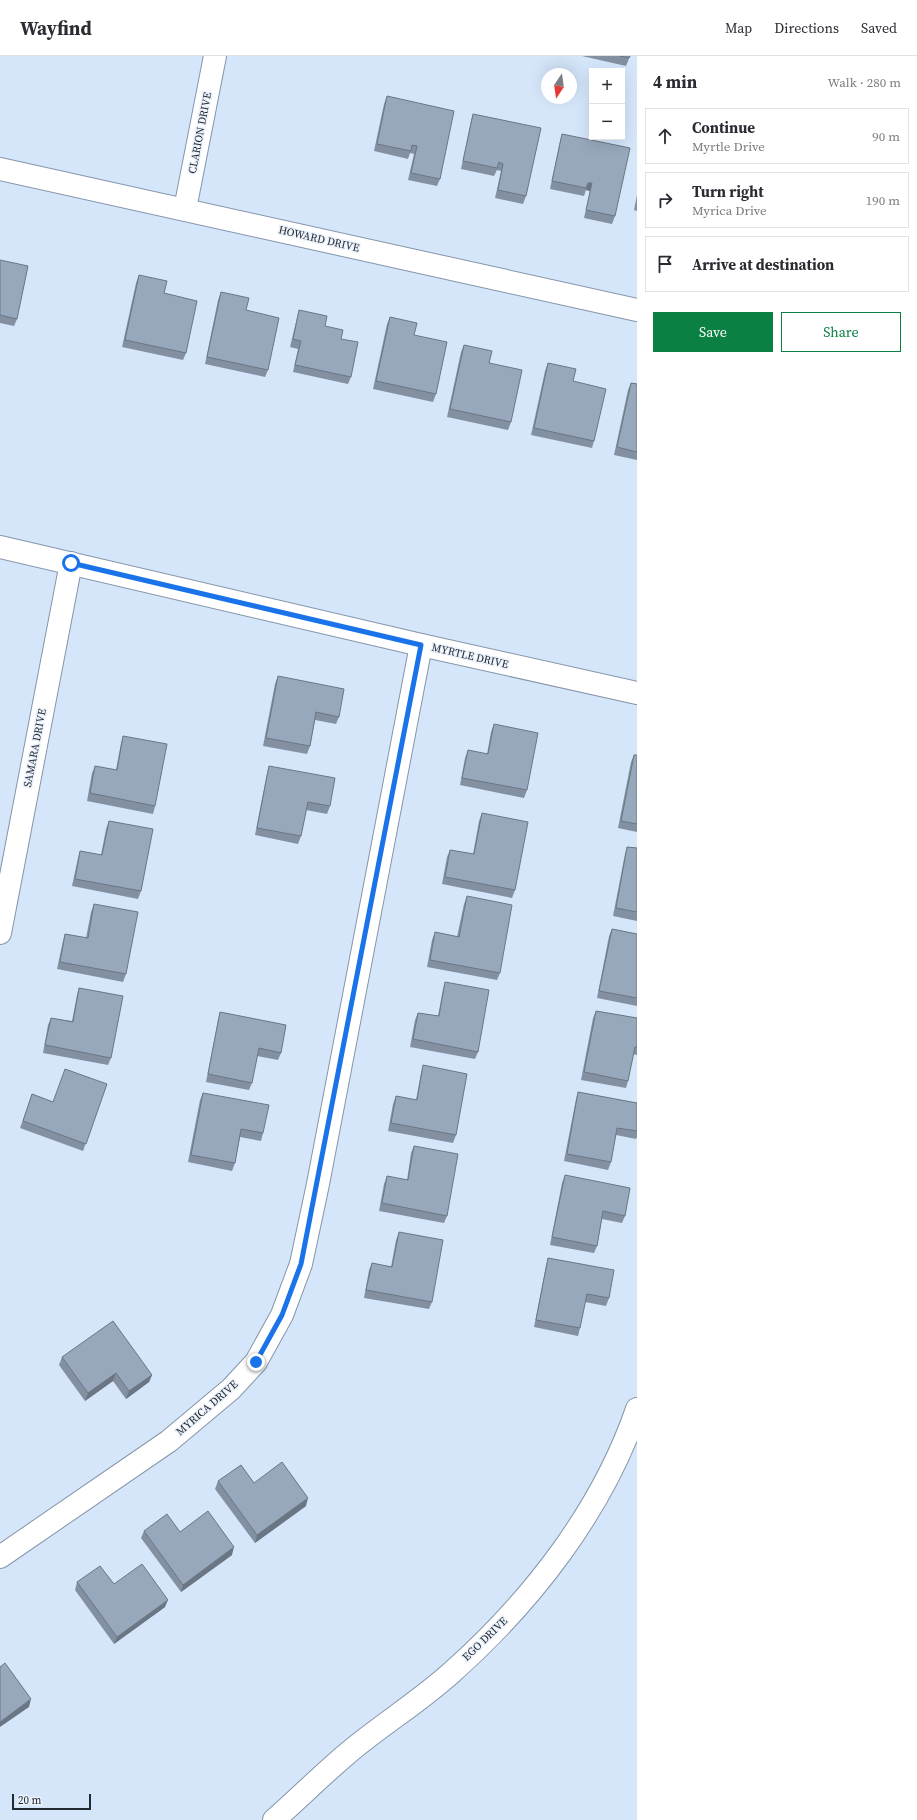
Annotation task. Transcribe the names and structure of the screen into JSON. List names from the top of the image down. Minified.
{"streets":{"street":["CLARION DRIVE","HOWARD DRIVE","MYRTLE DRIVE","SAMARA DRIVE","MYRICA DRIVE","EGO DRIVE"]},"crossings":[["CLARION DRIVE","HOWARD DRIVE"],["MYRTLE DRIVE","SAMARA DRIVE"],["MYRTLE DRIVE","MYRICA DRIVE"]],"scale_bar":"20 m","north":"bottom","page":{"header":"Wayfind","nav":["Map","Directions","Saved"],"heading":["4 min","Walk · 280 m"],"map_buttons":["+","−"],"list":[["Continue","Myrtle Drive","90 m"],["Turn right","Myrica Drive","190 m"],"Arrive at destination"],"buttons":["Save","Share"],"scale":"20 m"}}
